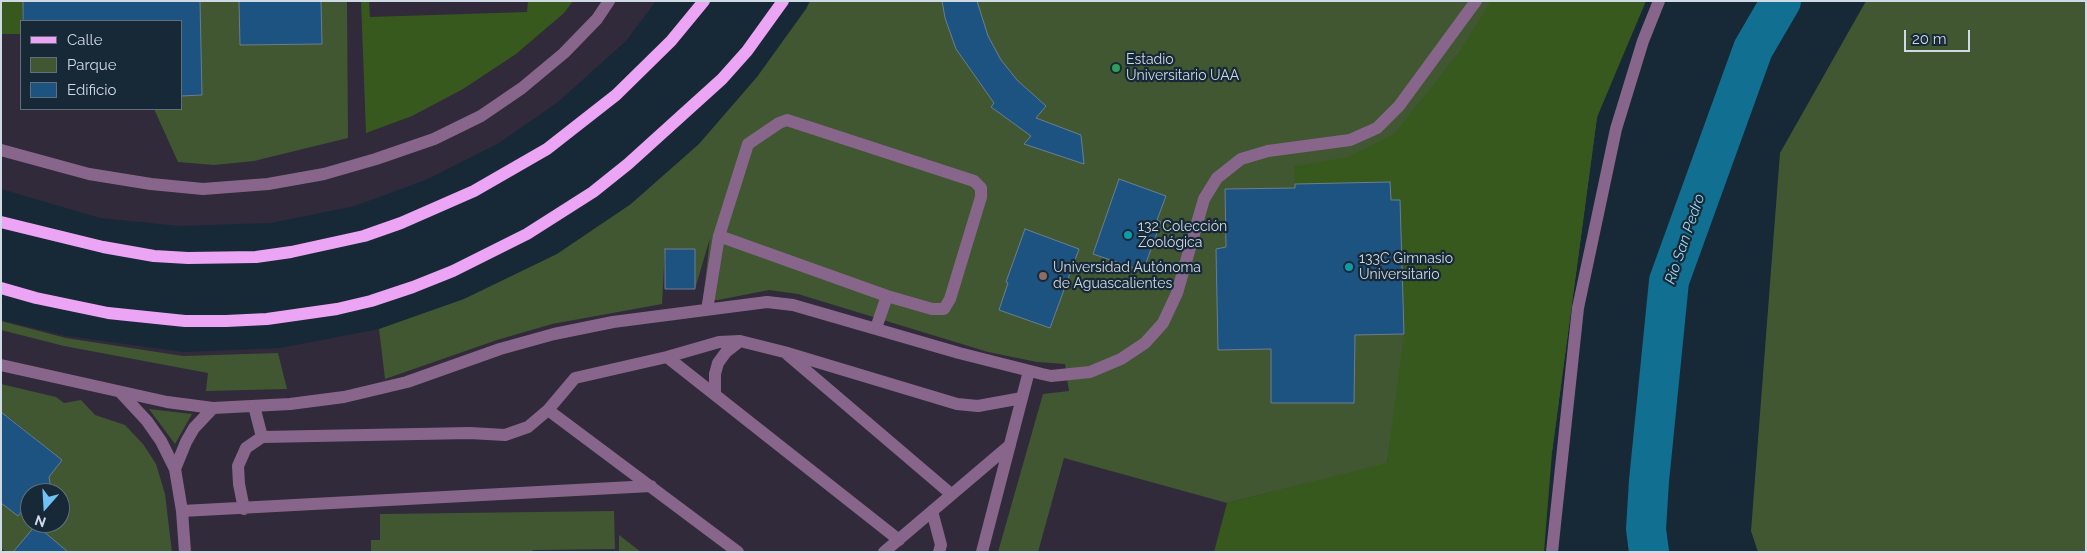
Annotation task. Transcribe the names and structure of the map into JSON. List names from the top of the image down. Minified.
{"water":["Río San Pedro"],"places":["Estadio Universitario UAA","132 Colección Zoológica","133C Gimnasio Universitario","Universidad Autónoma de Aguascalientes"],"legend":["Calle","Parque","Edificio"],"scale_bar":"20 m","north":"bottom"}
